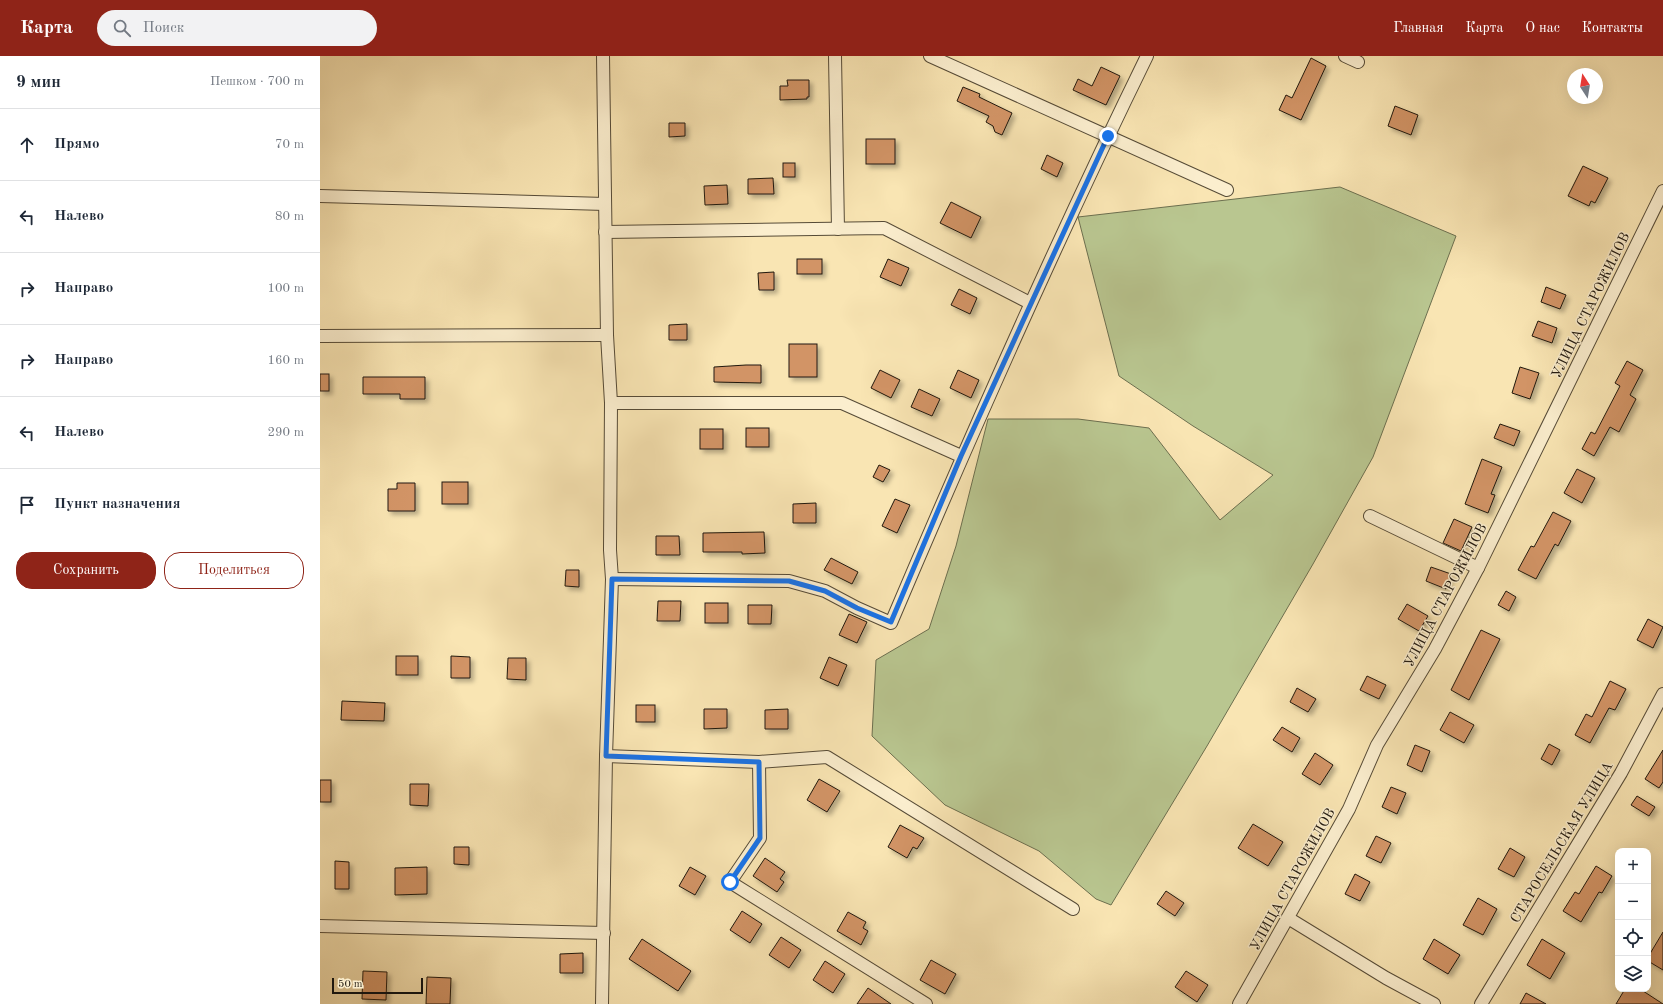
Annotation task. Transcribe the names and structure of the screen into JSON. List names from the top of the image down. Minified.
{"streets":{"street":["УЛИЦА СТАРОЖИЛОВ","СТАРОСЕЛЬСКАЯ УЛИЦА"]},"scale_bar":"50 m","north":"top","page":{"header":"Карта","search":"Поиск","nav":["Главная","Карта","О нас","Контакты"],"heading":["9 мин","Пешком · 700 m"],"list":[["Прямо","70 m"],["Налево","80 m"],["Направо","100 m"],["Направо","160 m"],["Налево","290 m"],"Пункт назначения"],"buttons":["Сохранить","Поделиться"],"map_buttons":["+","−"],"scale":"50 m"}}
